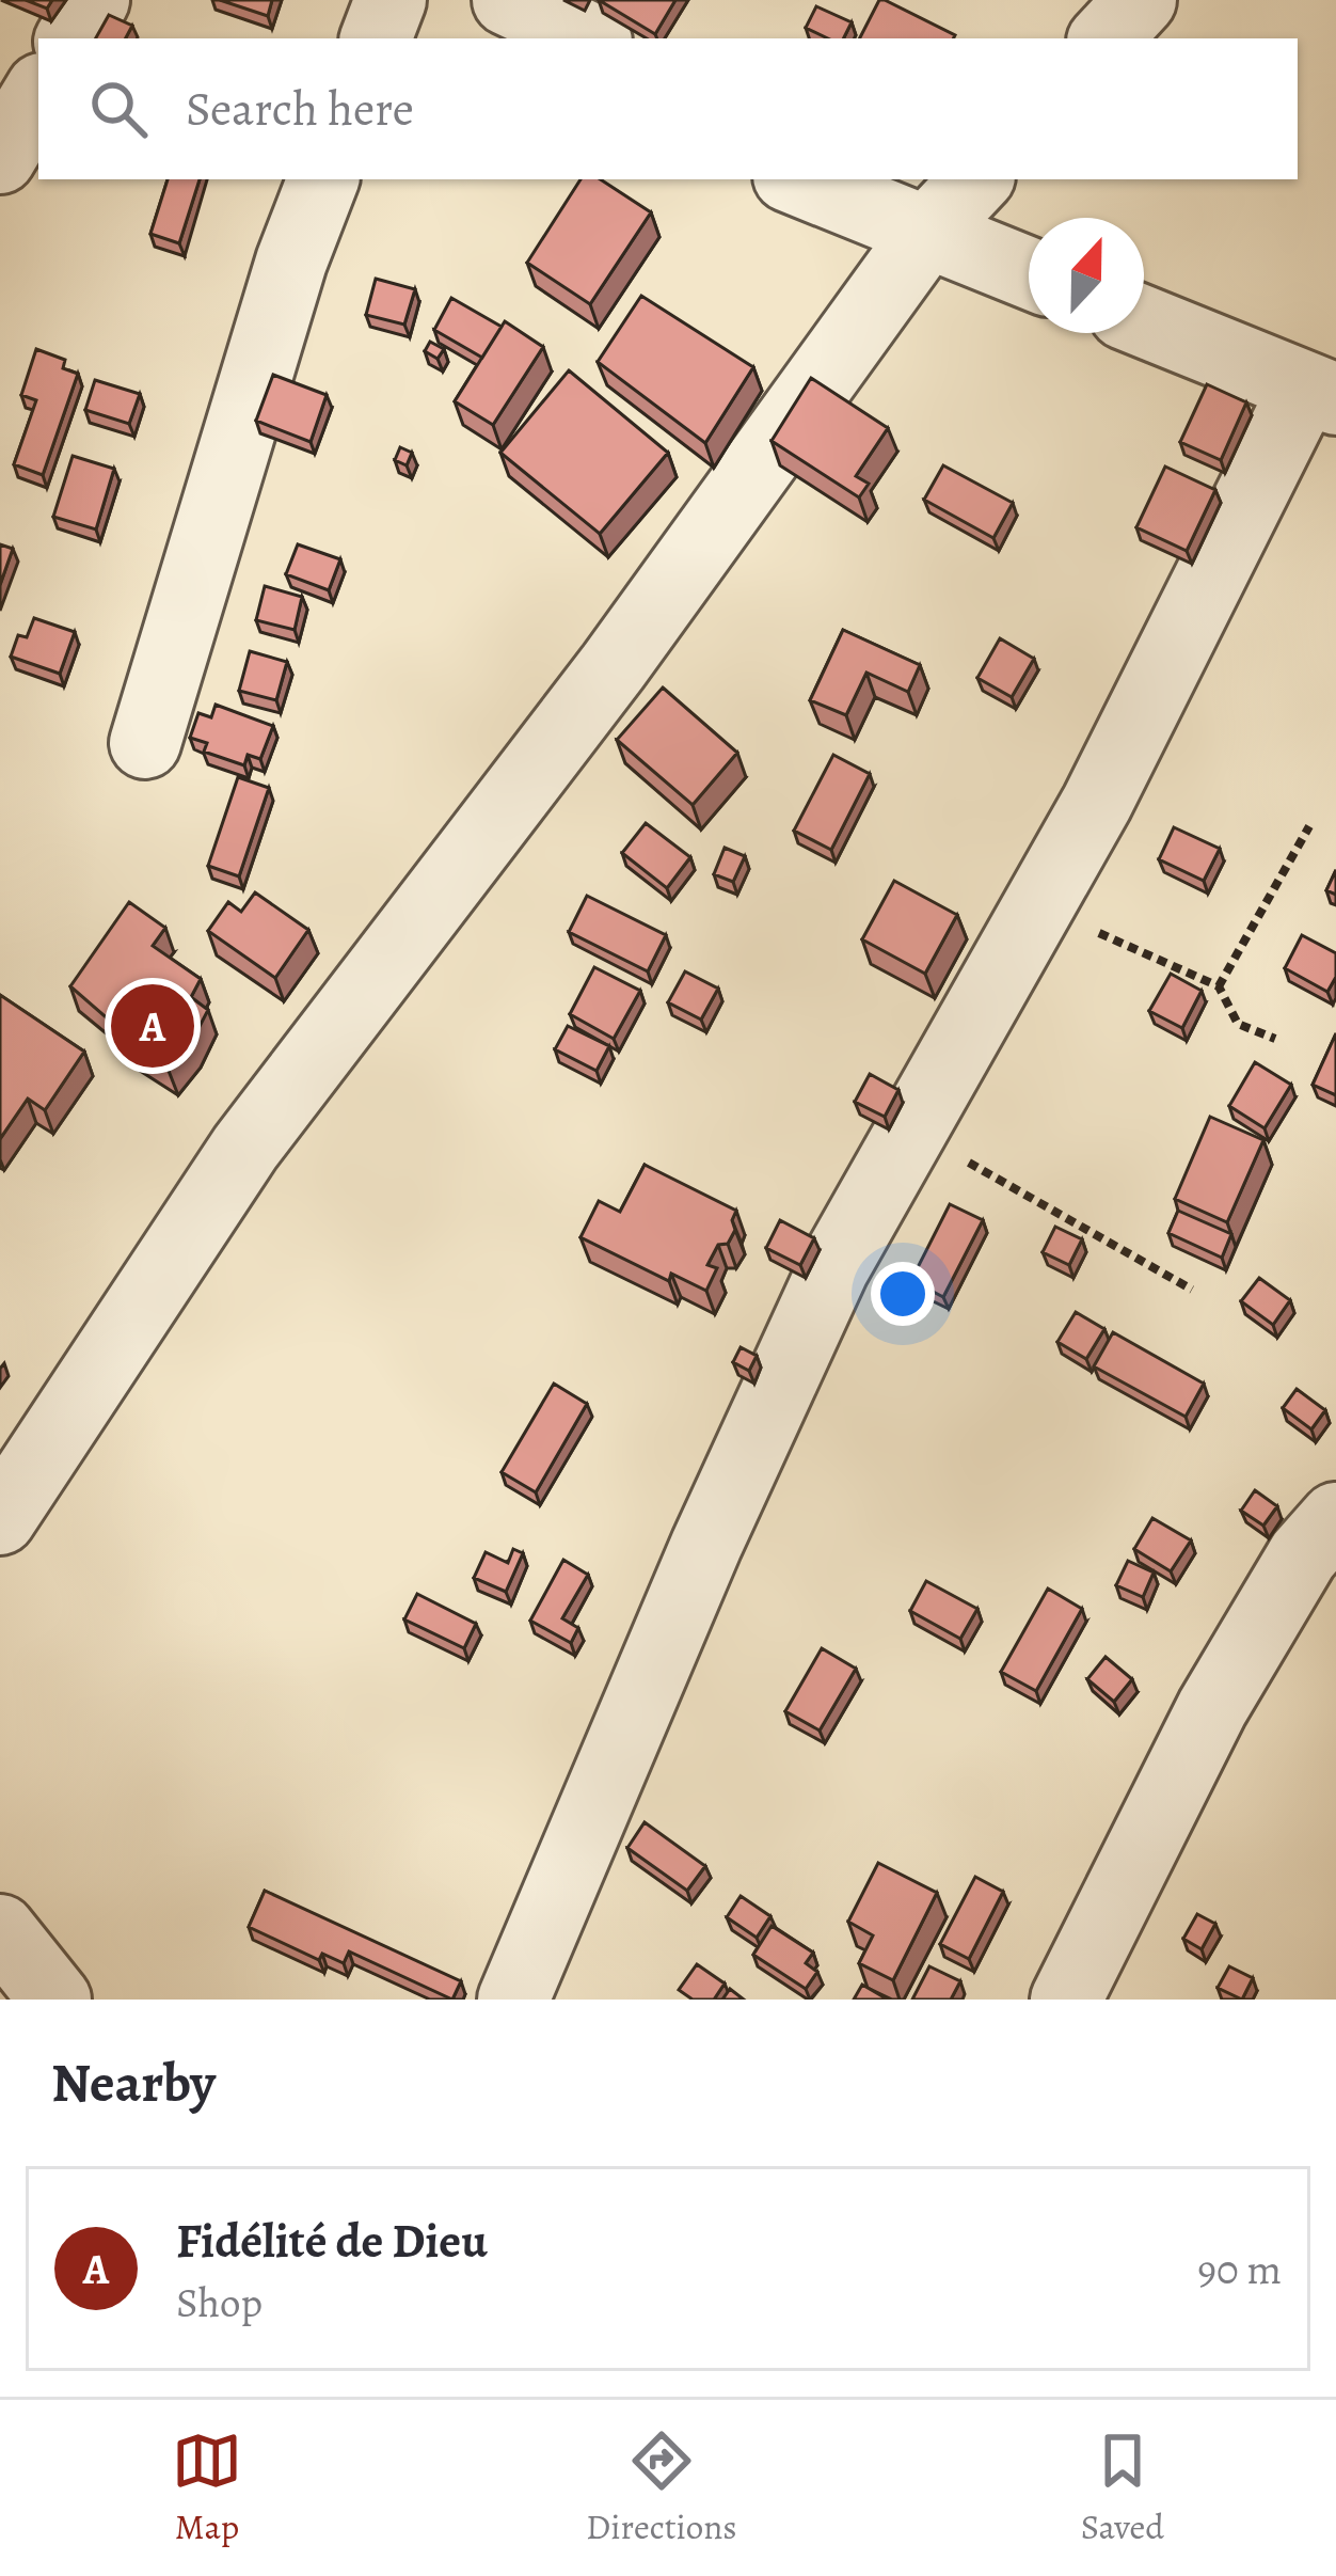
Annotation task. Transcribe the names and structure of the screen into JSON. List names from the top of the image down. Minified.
{"north":"top","page":{"search":"Search here","pins":"A","heading":"Nearby","list":[{"mark":"A","name":"Fidélité de Dieu","note":"Shop","value":"90 m"}],"nav":["Map","Directions","Saved"]}}
